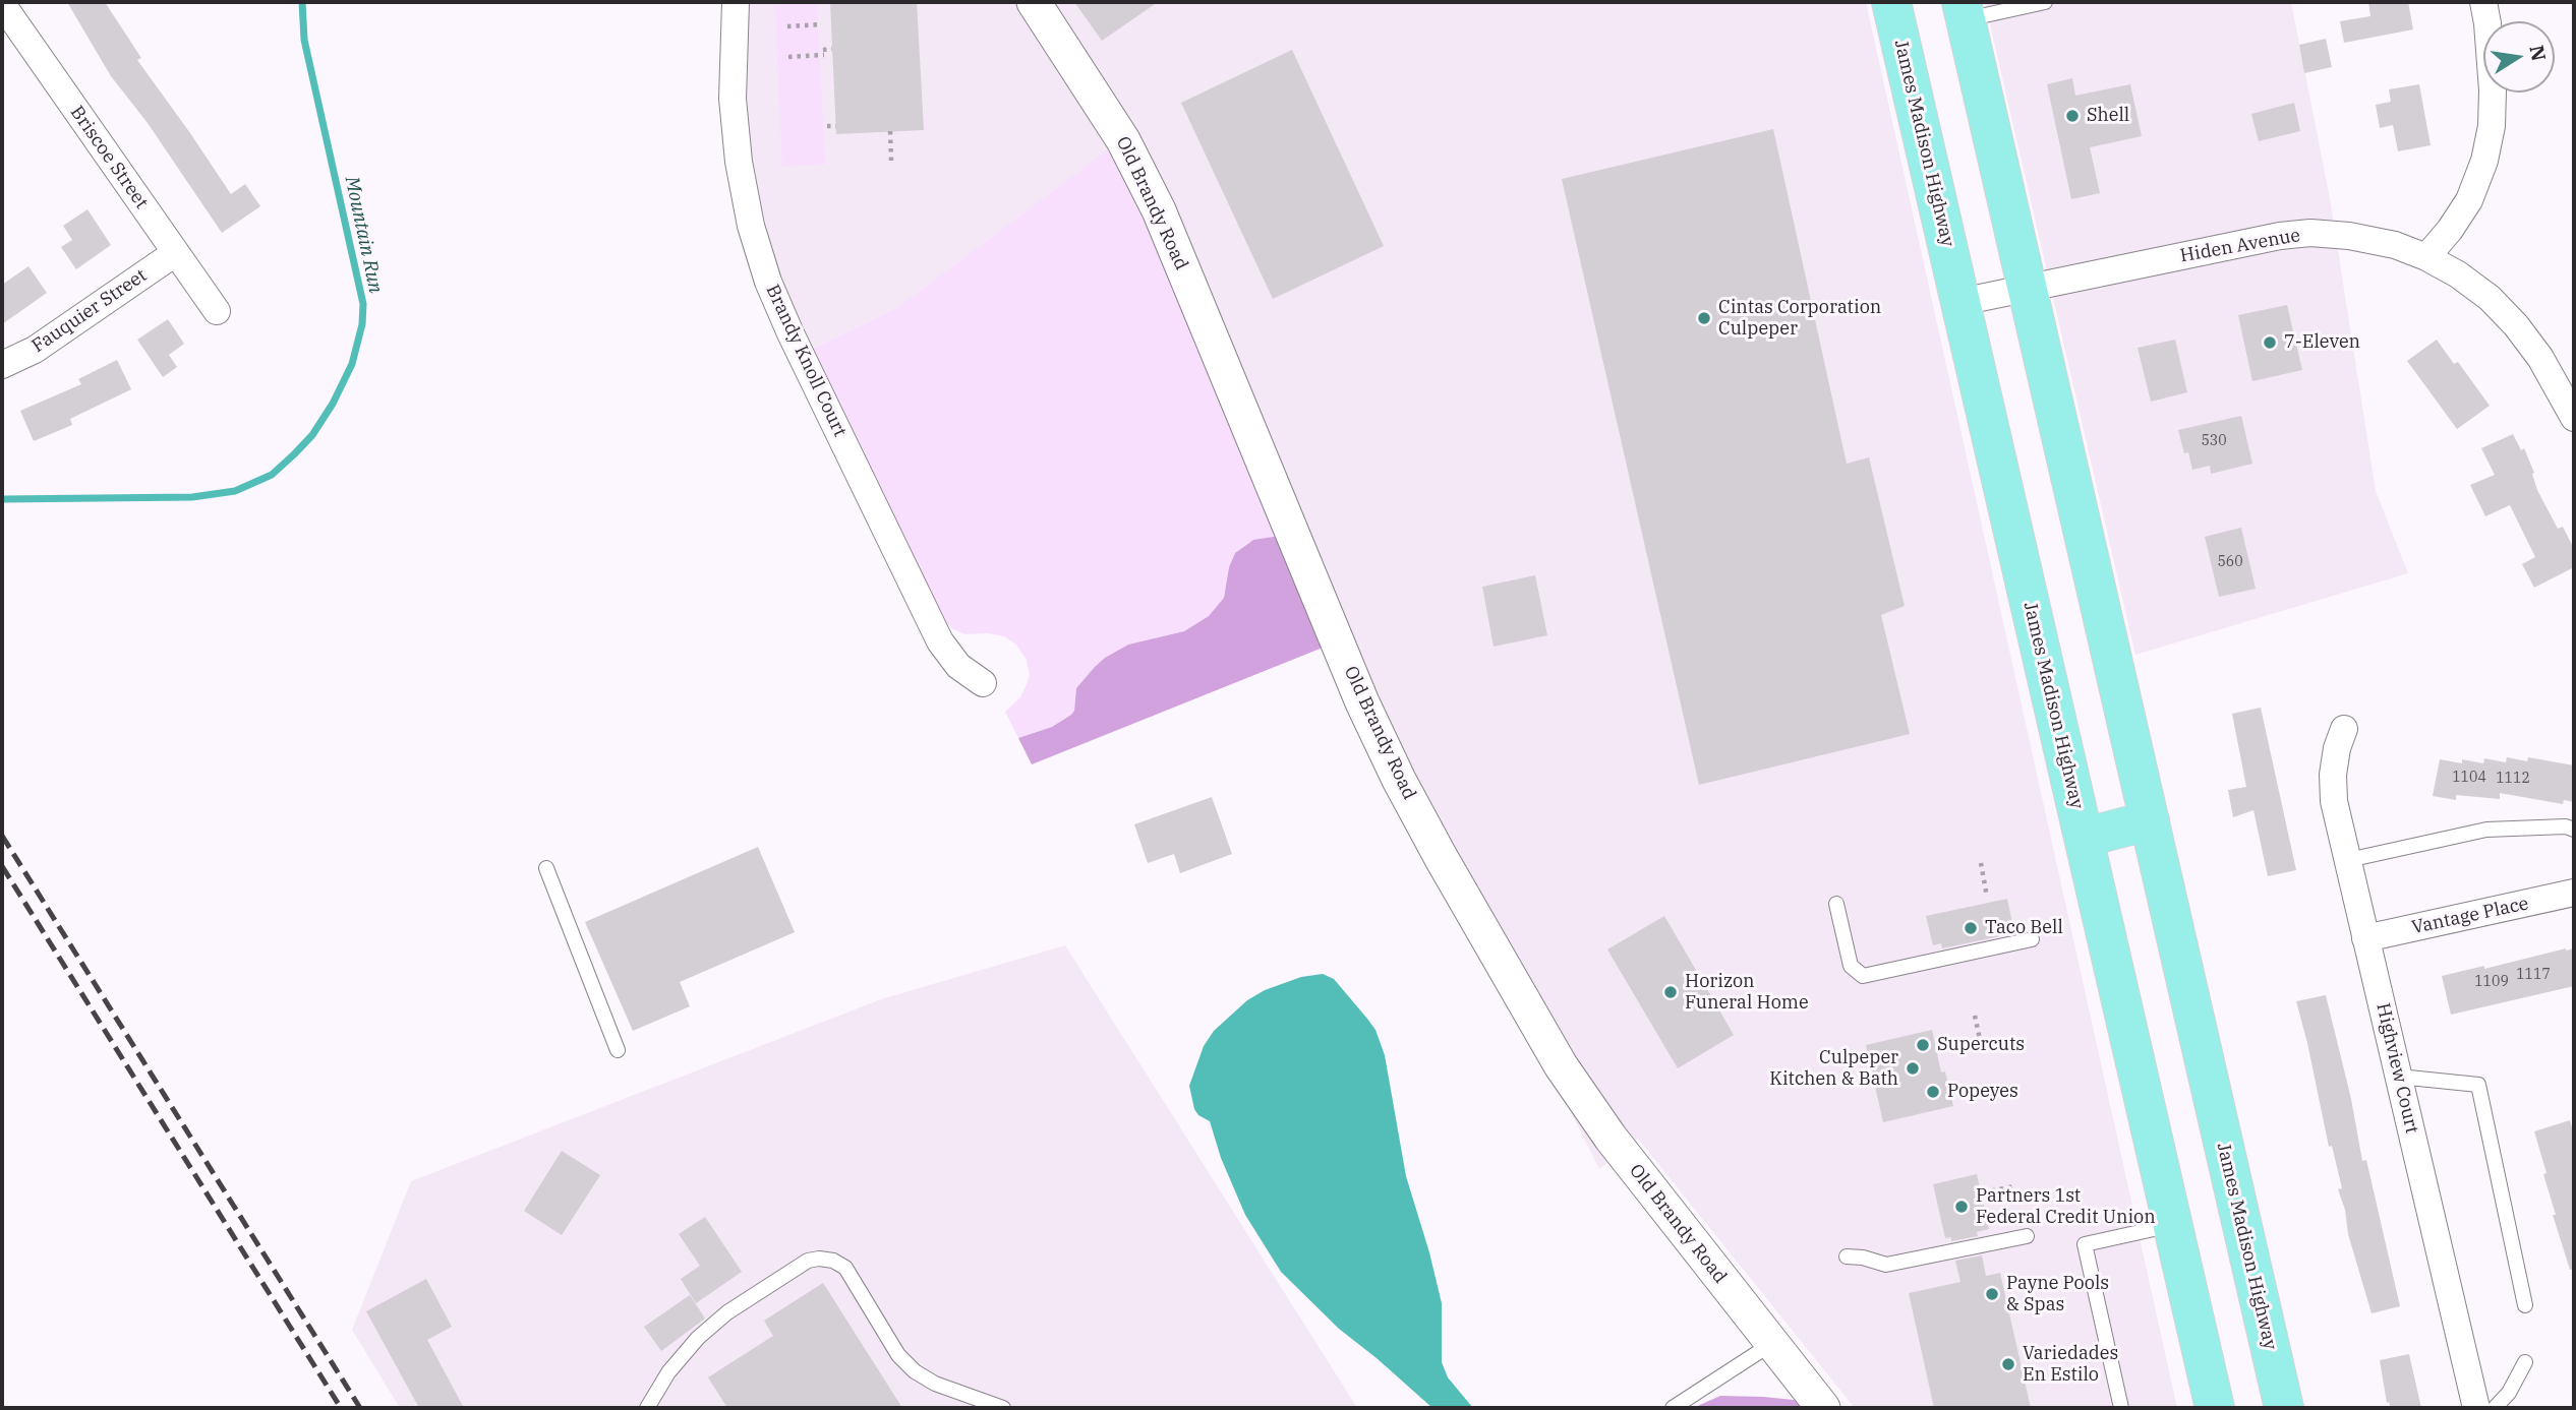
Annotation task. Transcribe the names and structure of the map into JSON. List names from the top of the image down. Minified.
{"streets":{"main road":["James Madison Highway"],"street":["Briscoe Street","Old Brandy Road","Hiden Avenue","Fauquier Street","Brandy Knoll Court","Vantage Place","Highview Court"]},"crossings":[["James Madison Highway","Hiden Avenue"],["Briscoe Street","Fauquier Street"],["Vantage Place","Highview Court"]],"water":["Mountain Run"],"places":["Shell","Cintas Corporation Culpeper","7-Eleven","Taco Bell","Horizon Funeral Home","Supercuts","Culpeper Kitchen & Bath","Popeyes","Partners 1st Federal Credit Union","Payne Pools & Spas","Variedades En Estilo"],"house_numbers":["530","560","1104","1112","1117","1109"],"north":"right"}
